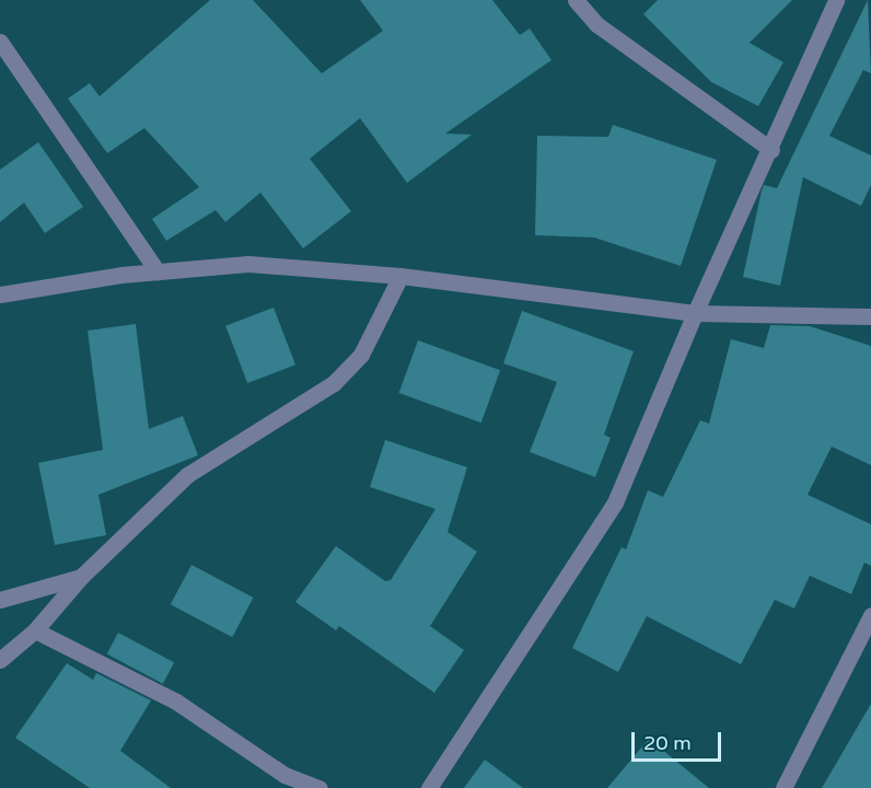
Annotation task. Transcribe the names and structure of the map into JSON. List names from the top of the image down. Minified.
{"scale_bar":"20 m"}
